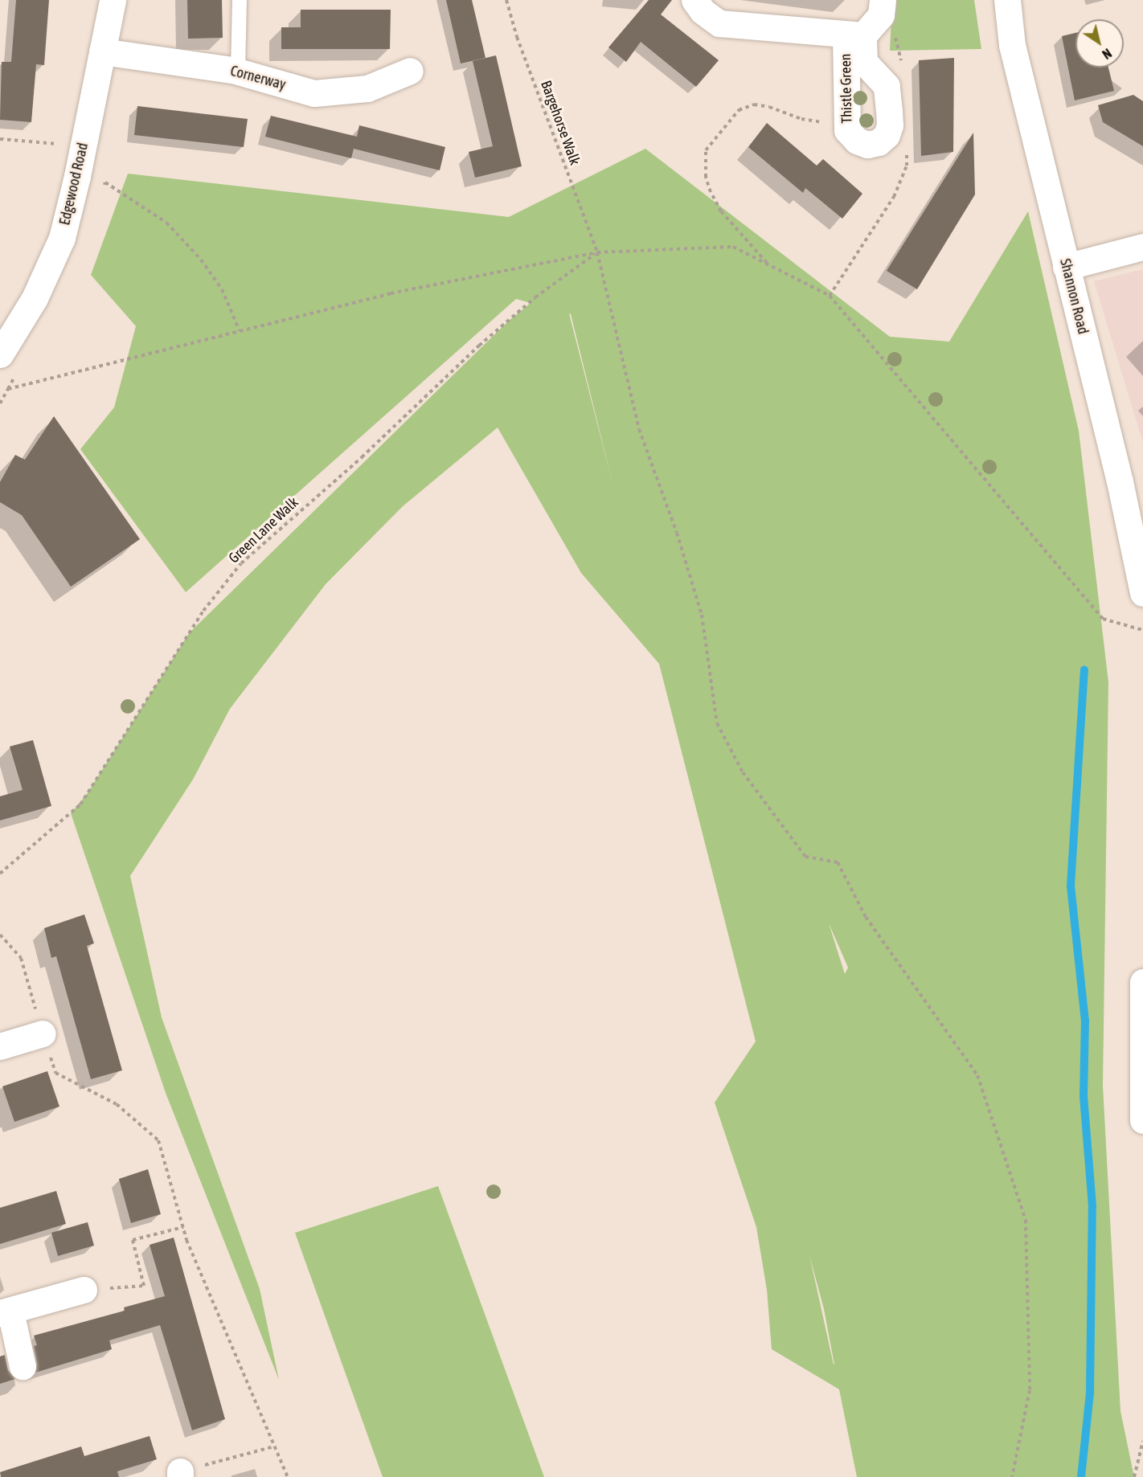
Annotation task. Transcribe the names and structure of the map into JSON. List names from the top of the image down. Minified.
{"streets":{"street":["Cornerway","Thistle Green","Edgewood Road","Shannon Road"],"path":["Bargehorse Walk","Green Lane Walk"]},"crossings":[["Cornerway","Edgewood Road"],["Bargehorse Walk","Green Lane Walk"]],"north":"bottom right"}
